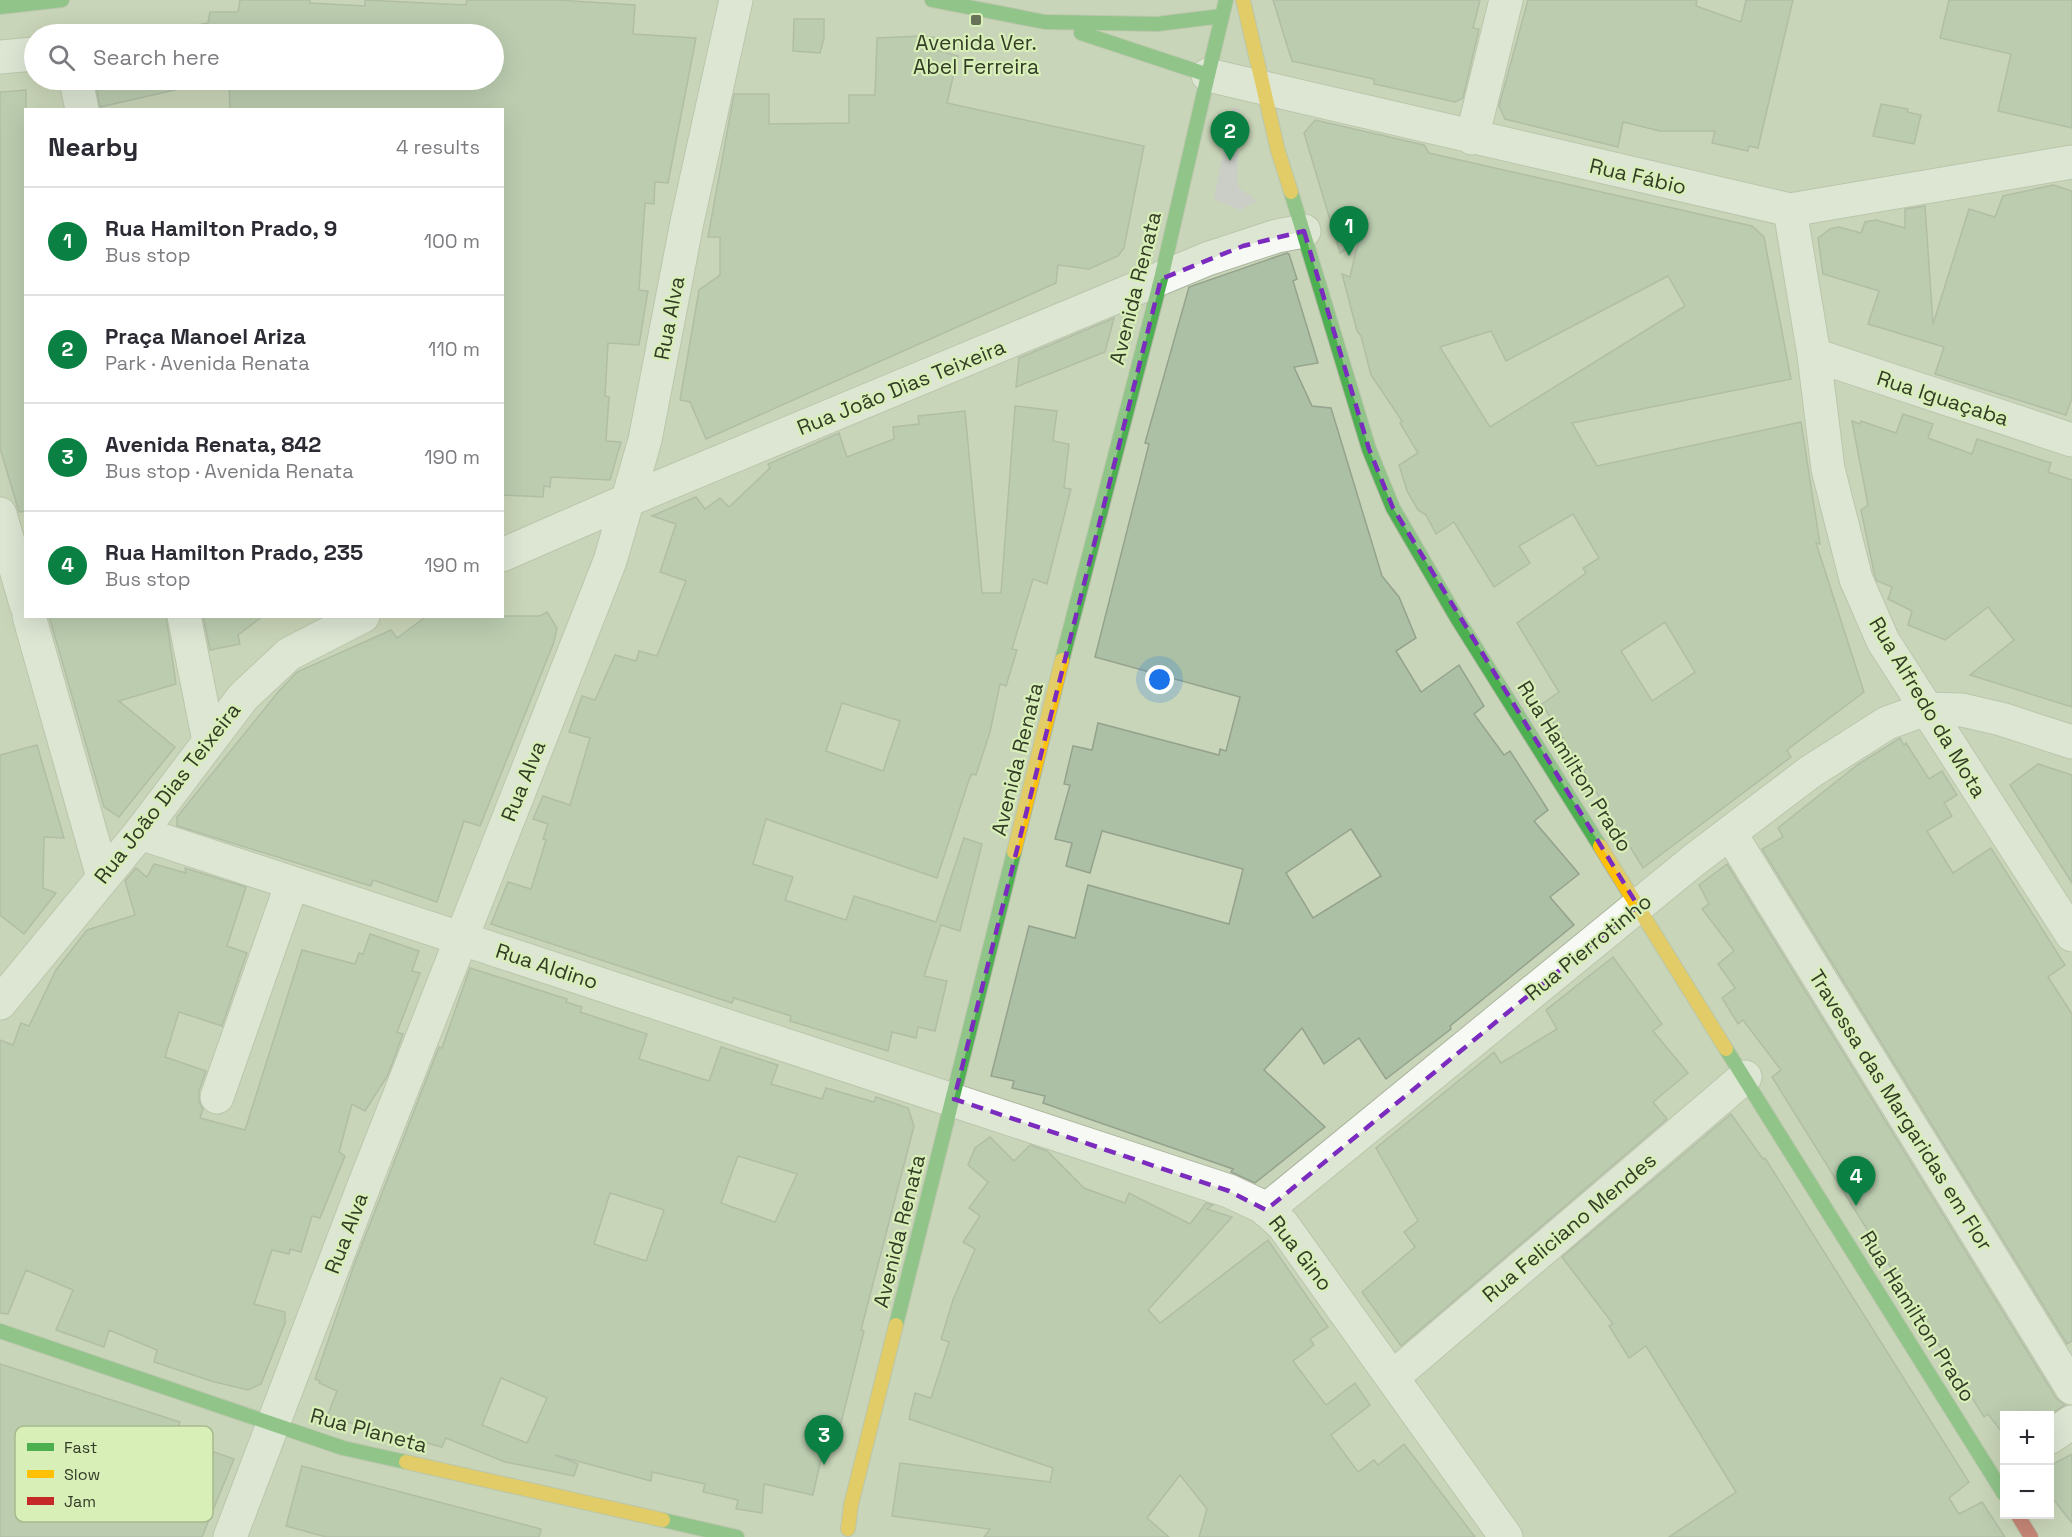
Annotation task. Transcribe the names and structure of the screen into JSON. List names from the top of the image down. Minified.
{"streets":{"main road":["Avenida Renata","Rua Hamilton Prado","Rua Planeta"],"street":["Rua Fábio","Rua Alva","Rua João Dias Teixeira","Rua Iguaçaba","Rua Alfredo da Mota","Rua Pierrotinho","Rua Aldino","Travessa das Margaridas em Flor","Rua Feliciano Mendes","Rua Gino"]},"crossings":[["Rua Fábio","Avenida Renata"],["Rua Fábio","Rua Alfredo da Mota"],["Rua Fábio","Rua Hamilton Prado"],["Avenida Renata","Rua João Dias Teixeira"],["Avenida Renata","Rua Aldino"],["Avenida Renata","Rua Gino"],["Rua Alva","Rua João Dias Teixeira"],["Rua Alva","Rua Aldino"],["Rua Alva","Rua Planeta"],["Rua João Dias Teixeira","Rua Hamilton Prado"],["Rua João Dias Teixeira","Rua Aldino"],["Rua Iguaçaba","Rua Alfredo da Mota"],["Rua Alfredo da Mota","Rua Pierrotinho"],["Rua Hamilton Prado","Rua Pierrotinho"],["Rua Hamilton Prado","Rua Feliciano Mendes"],["Rua Pierrotinho","Travessa das Margaridas em Flor"],["Rua Pierrotinho","Rua Gino"],["Rua Aldino","Rua Gino"],["Rua Feliciano Mendes","Rua Gino"]],"places":{"transit":["Avenida Ver. Abel Ferreira"]},"legend":["Fast","Slow","Jam"],"page":{"search":"Search here","heading":["Nearby","4 results"],"pins":["2","1","4","3"],"list":[{"mark":"1","name":"Rua Hamilton Prado, 9","note":"Bus stop","value":"100 m"},{"mark":"2","name":"Praça Manoel Ariza","note":"Park · Avenida Renata","value":"110 m"},{"mark":"3","name":"Avenida Renata, 842","note":"Bus stop · Avenida Renata","value":"190 m"},{"mark":"4","name":"Rua Hamilton Prado, 235","note":"Bus stop","value":"190 m"}],"map_buttons":["+","−"]}}
